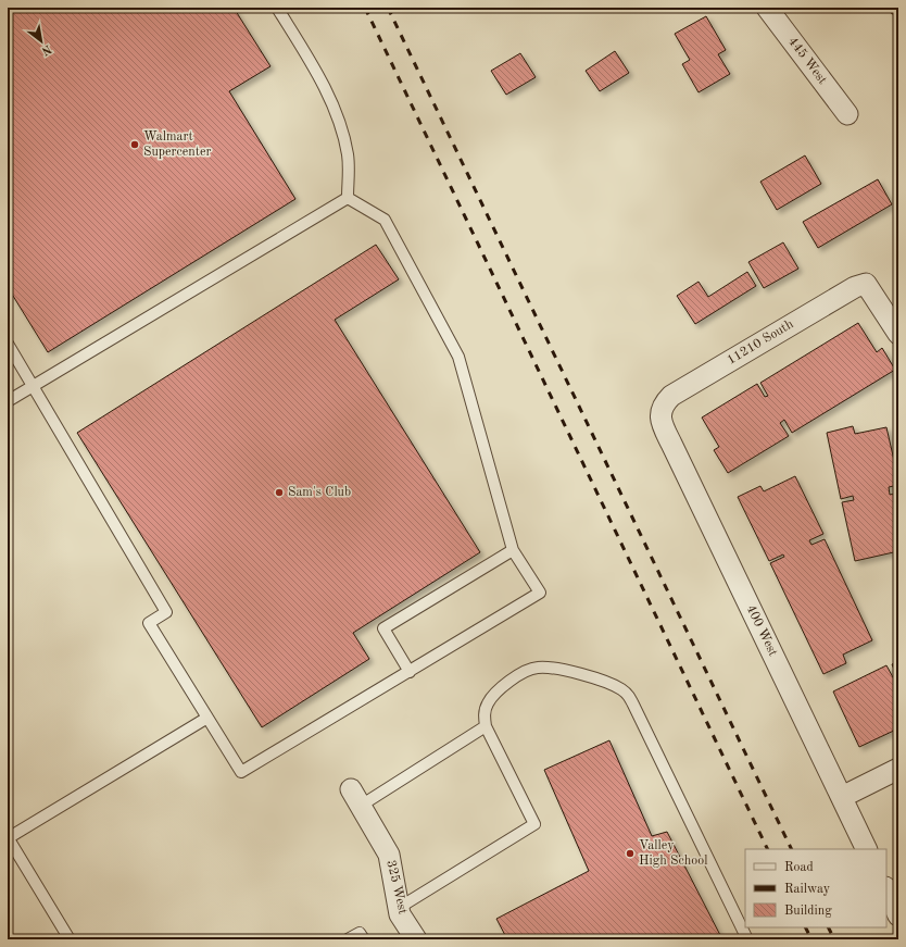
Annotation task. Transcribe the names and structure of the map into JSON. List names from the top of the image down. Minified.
{"streets":{"street":["445 West","11210 South","400 West","325 West"]},"crossings":[["11210 South","400 West"]],"places":["Walmart Supercenter","Sam's Club","Valley High School"],"legend":["Road","Railway","Building"],"north":"bottom right"}
